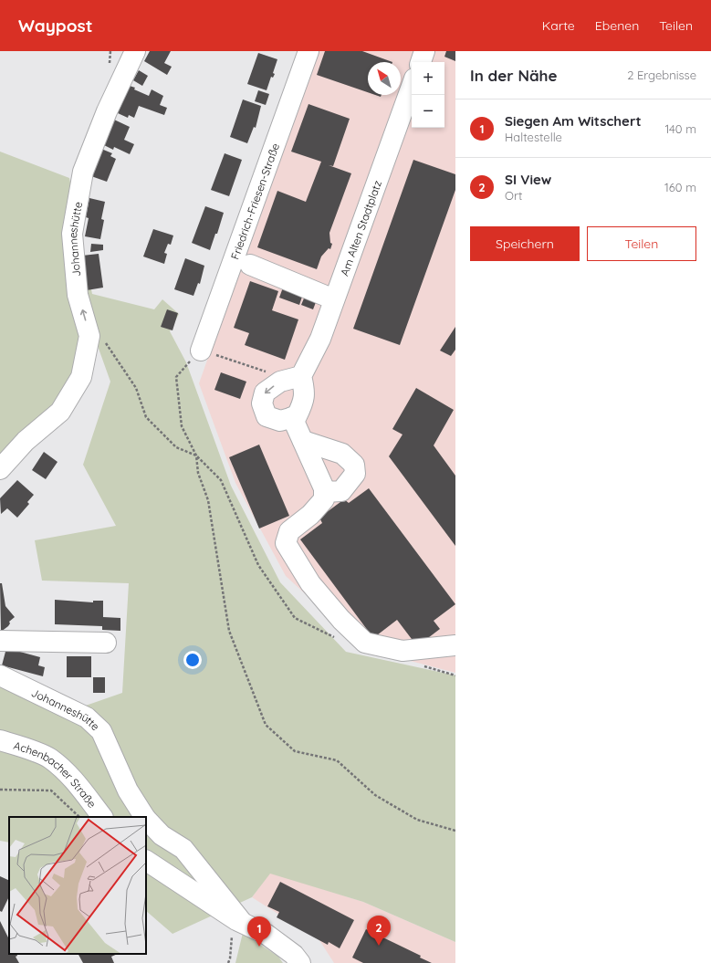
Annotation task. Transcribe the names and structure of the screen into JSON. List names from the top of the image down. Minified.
{"streets":{"street":["Friedrich-Friesen-Straße","Am Alten Stadtplatz","Johanneshütte","Achenbacher Straße"]},"one_way":["Johanneshütte"],"north":"top left","page":{"header":"Waypost","nav":["Karte","Ebenen","Teilen"],"heading":["In der Nähe","2 Ergebnisse"],"map_buttons":["+","−"],"list":[{"mark":"1","name":"Siegen Am Witschert","note":"Haltestelle","value":"140 m"},{"mark":"2","name":"SI View","note":"Ort","value":"160 m"}],"buttons":["Speichern","Teilen"],"pins":["2","1"]}}
